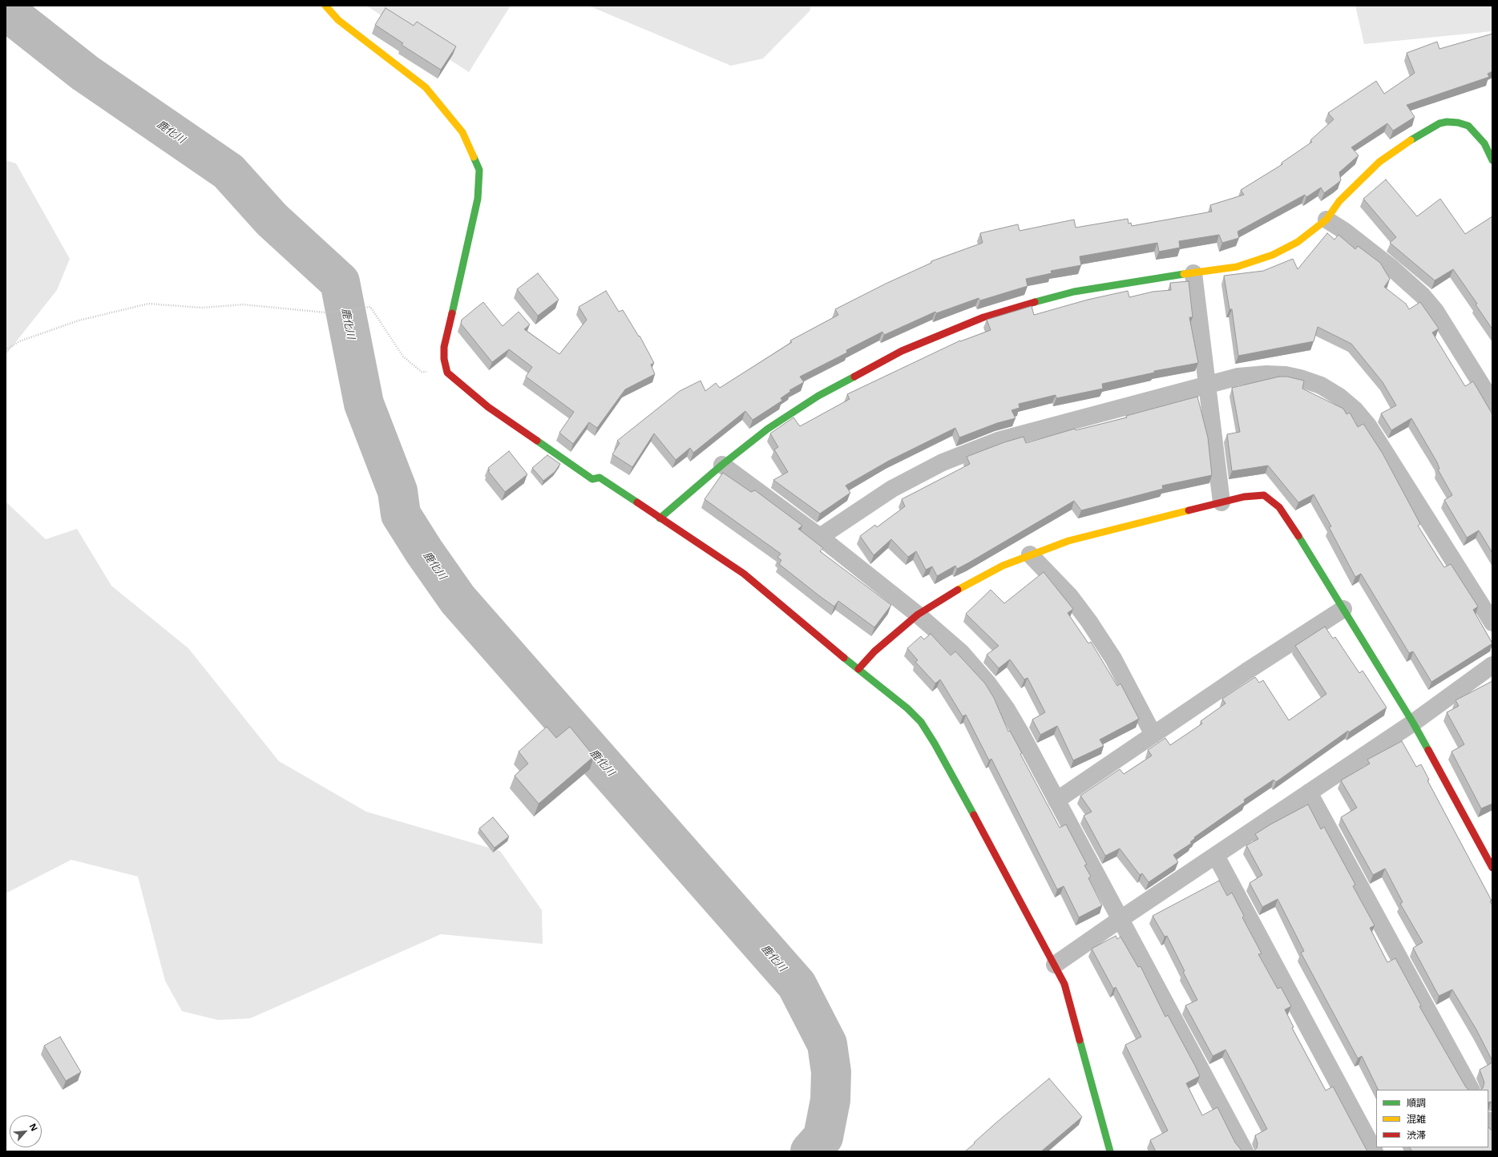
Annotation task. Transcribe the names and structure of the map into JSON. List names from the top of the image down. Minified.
{"water":["鹿化川"],"legend":["順調","混雑","渋滞"],"north":"top right"}
